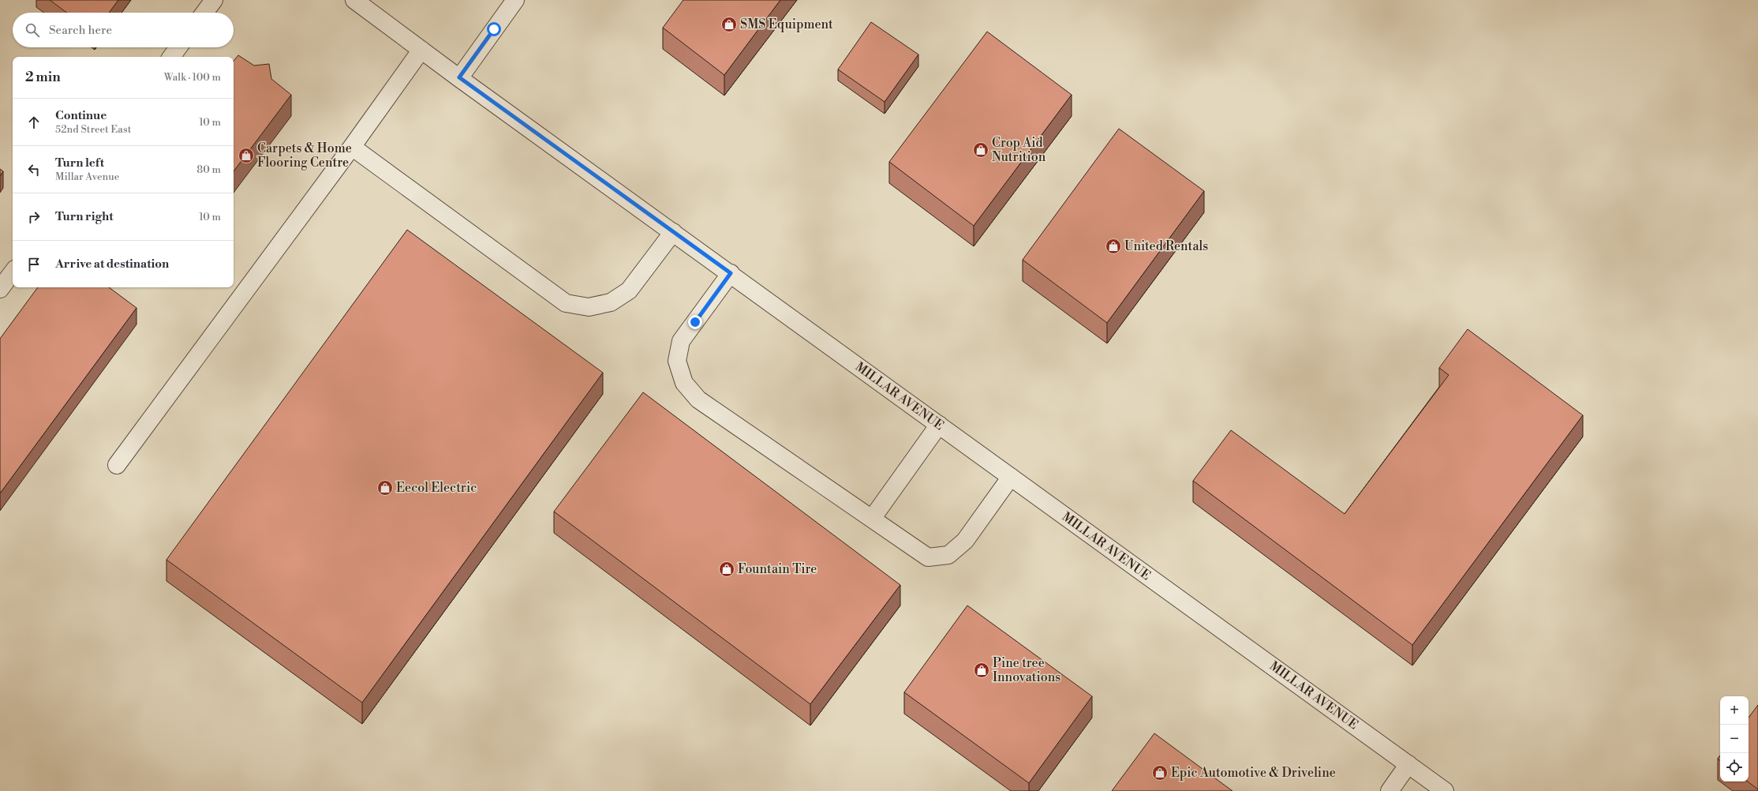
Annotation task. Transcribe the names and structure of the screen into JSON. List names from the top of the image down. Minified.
{"streets":{"street":["MILLAR AVENUE"]},"places":{"shop":["SMS Equipment","Crop Aid Nutrition","Carpets & Home Flooring Centre","United Rentals","Eecol Electric","Fountain Tire","Pine tree Innovations","Epic Automotive & Driveline"]},"page":{"search":"Search here","heading":["2 min","Walk · 100 m"],"list":[["Continue","52nd Street East","10 m"],["Turn left","Millar Avenue","80 m"],["Turn right","10 m"],"Arrive at destination"],"map_buttons":["+","−"]}}
